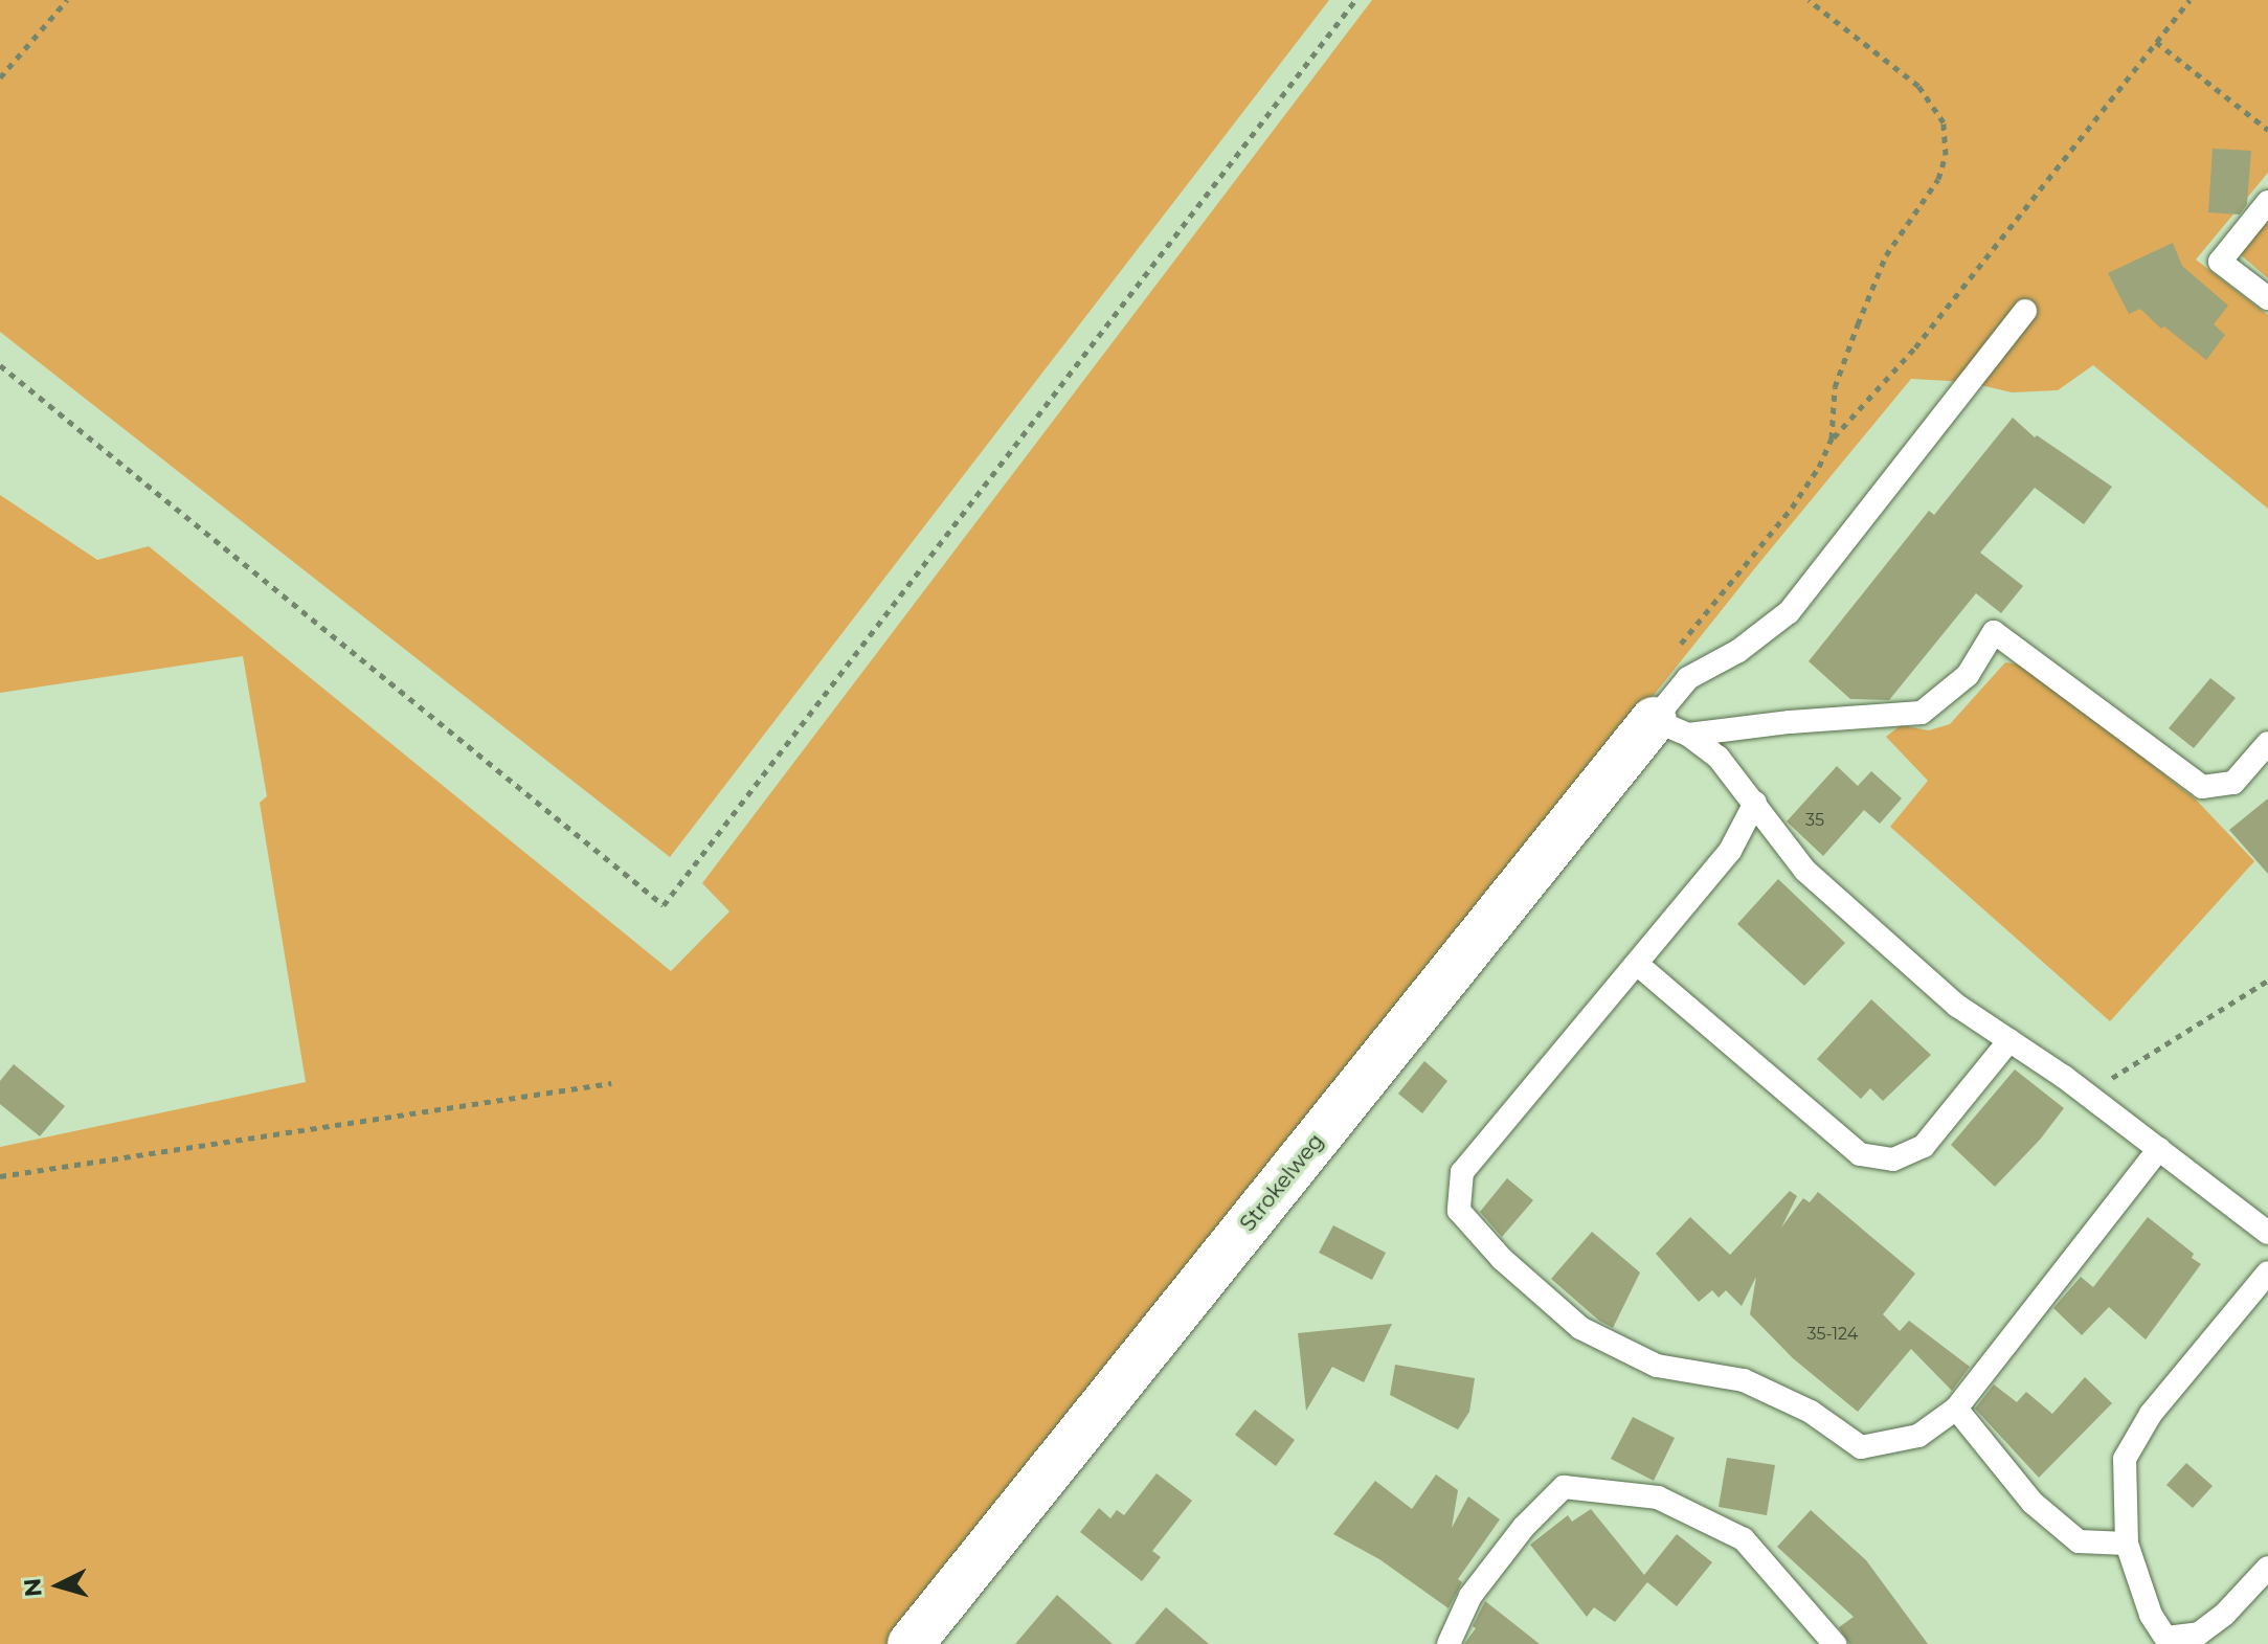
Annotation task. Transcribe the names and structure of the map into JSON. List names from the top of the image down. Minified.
{"streets":{"street":["Strokelweg"]},"house_numbers":["35","35-124"],"north":"left"}
